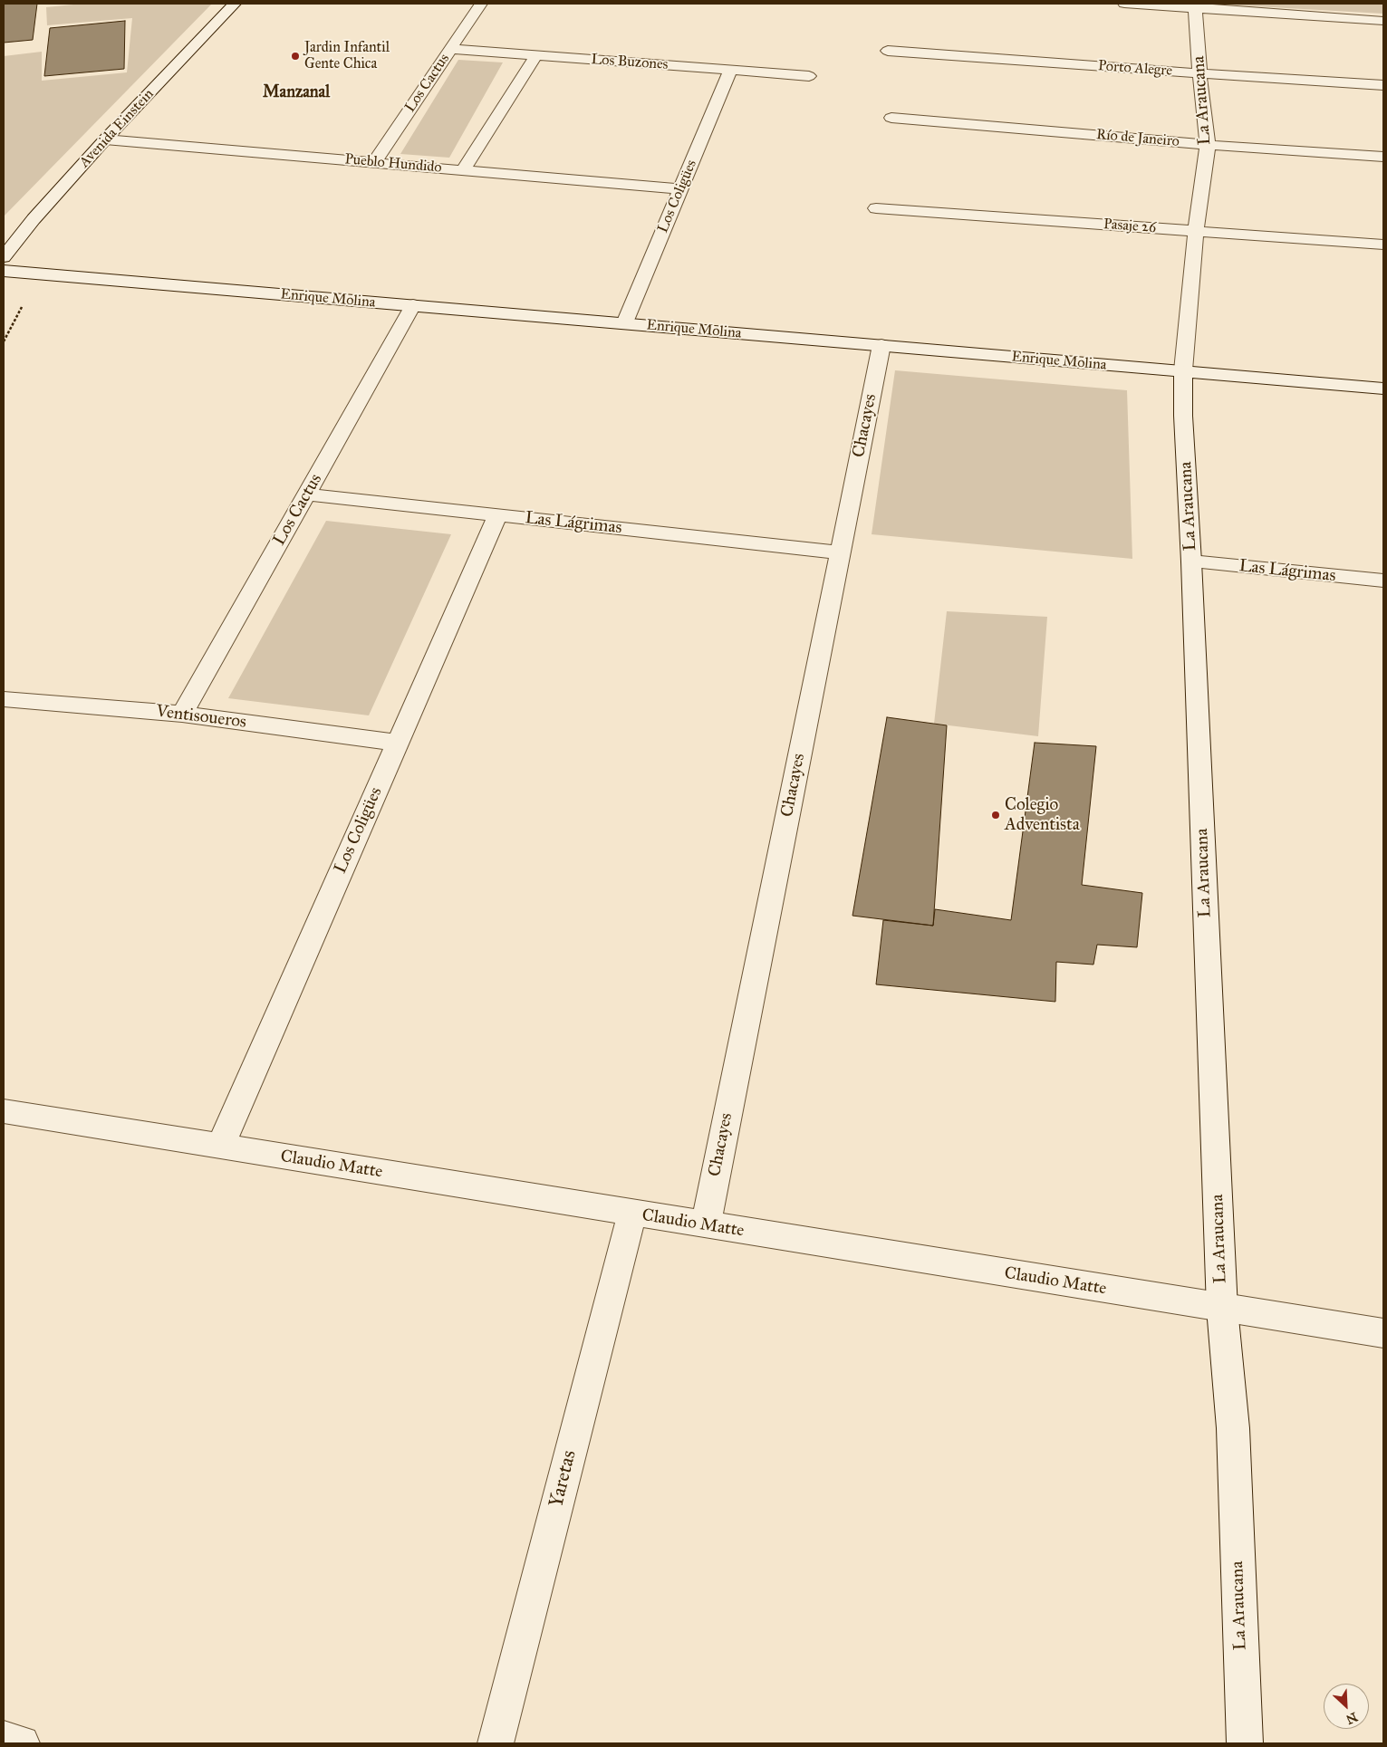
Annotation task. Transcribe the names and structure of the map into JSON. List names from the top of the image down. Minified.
{"streets":{"street":["Los Buzones","Porto Alegre","Los Cactus","La Araucana","Avenida Einstein","Río de Janeiro","Pueblo Hundido","Los Coligües","Pasaje 26","Enrique Molina","Chacayes","Las Lágrimas","Ventisoueros","Claudio Matte","Yaretas"]},"crossings":[["Los Buzones","Los Cactus"],["Los Buzones","Los Coligües"],["Porto Alegre","La Araucana"],["Los Cactus","Pueblo Hundido"],["Los Cactus","Enrique Molina"],["Los Cactus","Las Lágrimas"],["Los Cactus","Ventisoueros"],["La Araucana","Río de Janeiro"],["La Araucana","Pasaje 26"],["La Araucana","Enrique Molina"],["La Araucana","Las Lágrimas"],["La Araucana","Claudio Matte"],["Avenida Einstein","Pueblo Hundido"],["Pueblo Hundido","Los Coligües"],["Los Coligües","Enrique Molina"],["Los Coligües","Las Lágrimas"],["Los Coligües","Ventisoueros"],["Los Coligües","Claudio Matte"],["Enrique Molina","Chacayes"],["Chacayes","Las Lágrimas"],["Chacayes","Claudio Matte"],["Claudio Matte","Yaretas"]],"districts":["Manzanal"],"places":["Jardin Infantil Gente Chica","Colegio Adventista"],"north":"bottom right"}
